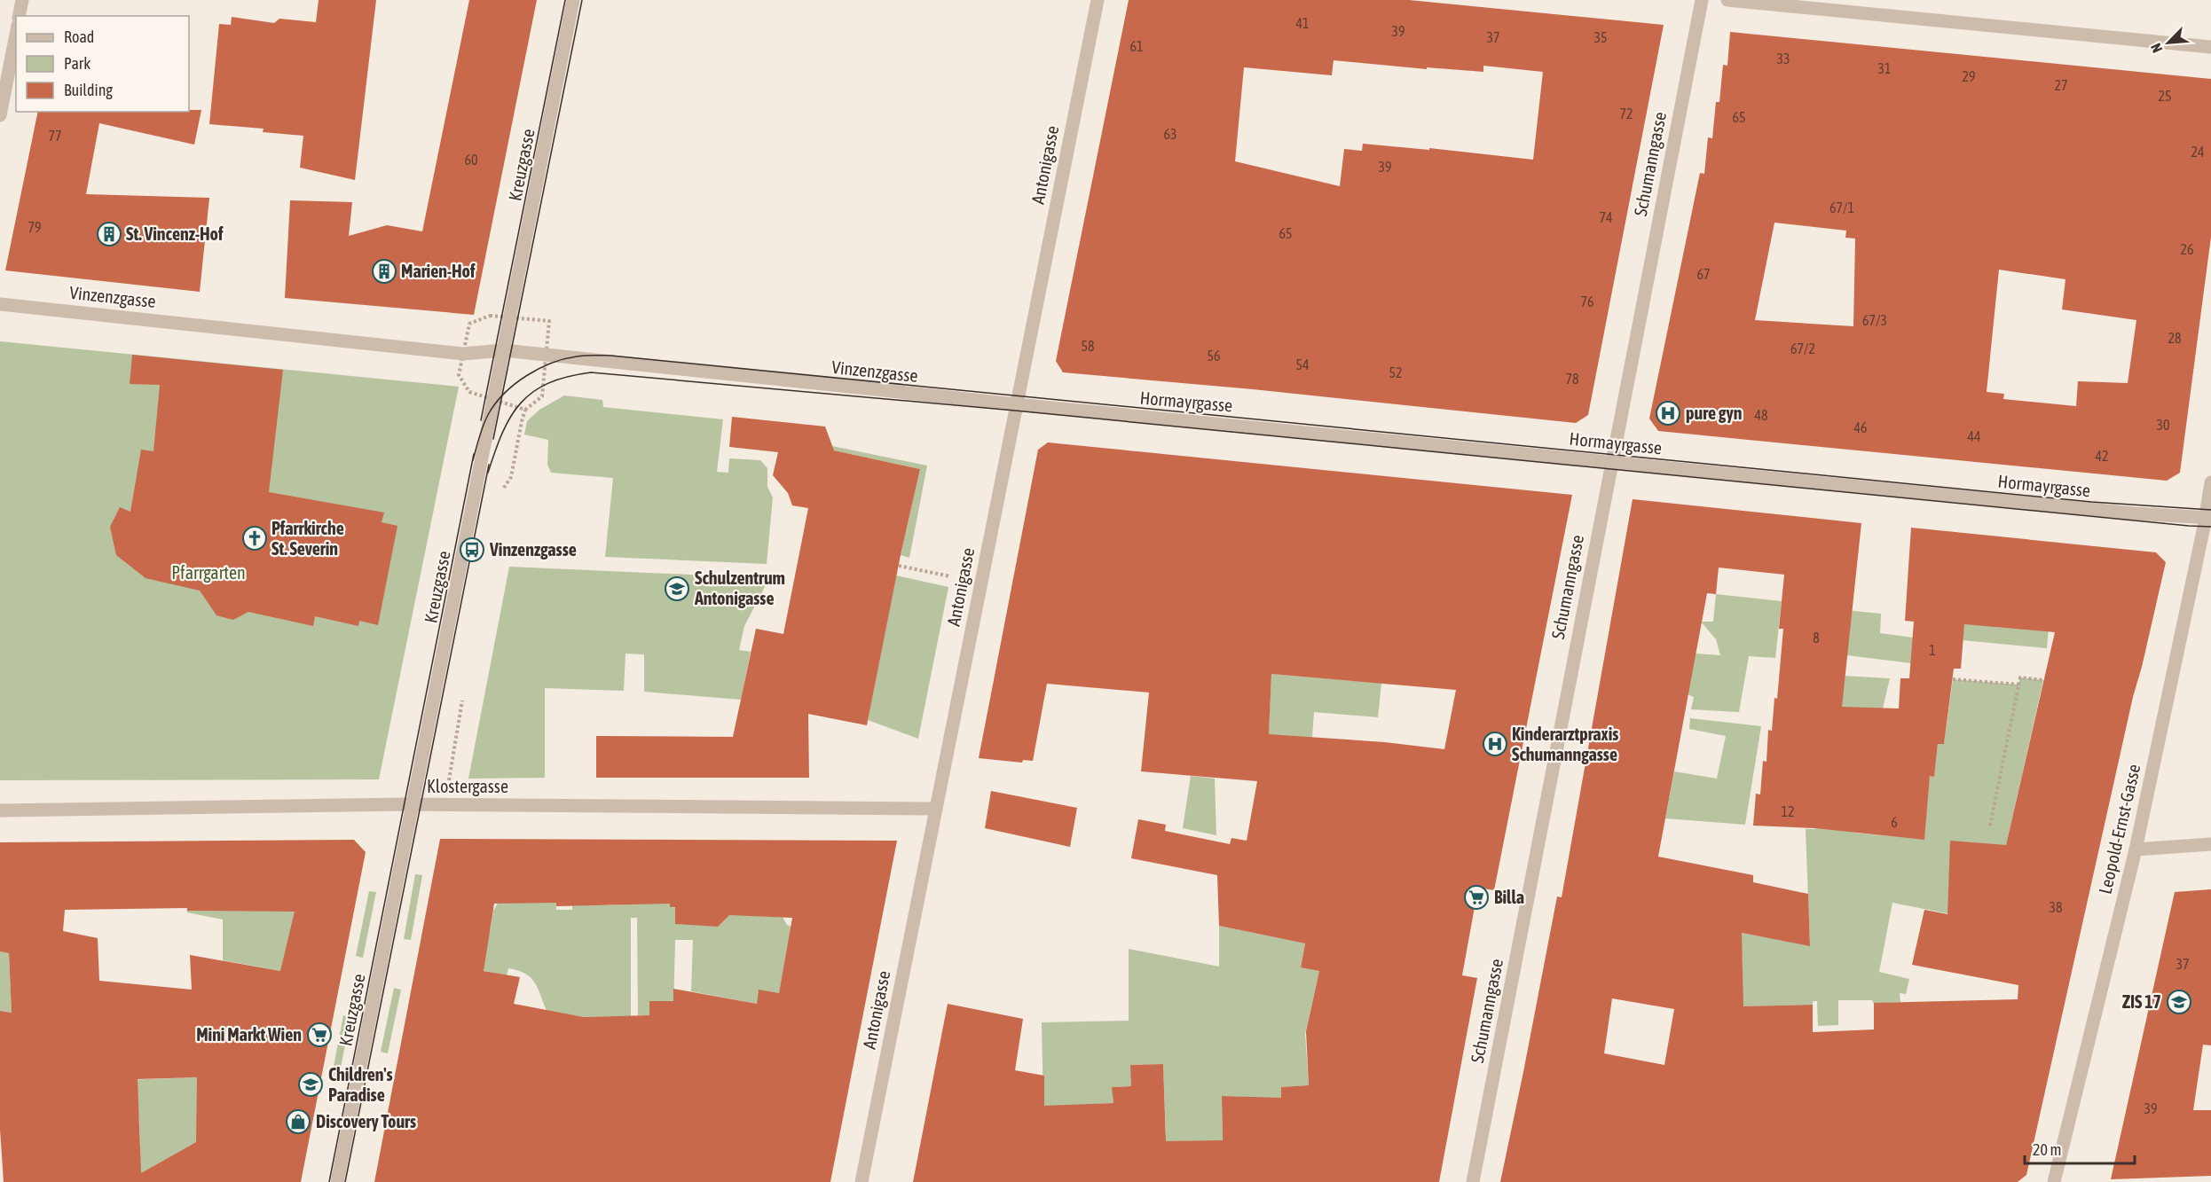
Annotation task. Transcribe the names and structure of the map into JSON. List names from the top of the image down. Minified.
{"streets":{"street":["Schumanngasse","Kreuzgasse","Antonigasse","Vinzenzgasse","Hormayrgasse","Klostergasse","Leopold-Ernst-Gasse"]},"crossings":[["Schumanngasse","Hormayrgasse"],["Kreuzgasse","Vinzenzgasse"],["Kreuzgasse","Klostergasse"],["Antonigasse","Vinzenzgasse"],["Antonigasse","Hormayrgasse"],["Antonigasse","Klostergasse"],["Vinzenzgasse","Hormayrgasse"],["Hormayrgasse","Leopold-Ernst-Gasse"]],"parks":["Pfarrgarten"],"places":{"building":["St. Vincenz-Hof","Marien-Hof"],"hospital":["pure gyn","Kinderarztpraxis Schumanngasse"],"church":["Pfarrkirche St. Severin"],"bus stop":["Vinzenzgasse"],"school or university":["Schulzentrum Antonigasse","ZIS 17","Children's Paradise"],"supermarket":["Billa","Mini Markt Wien"],"shop":["Discovery Tours"]},"house_numbers":["41","39","37","35","61","33","31","29","27","25","72","65","63","77","24","60","39","67/1","74","79","65","26","67","76","67/3","28","58","67/2","56","54","52","78","48","30","46","44","42","8","1","12","6","38","37","39"],"legend":["Road","Park","Building"],"scale_bar":"20 m","north":"bottom left"}
